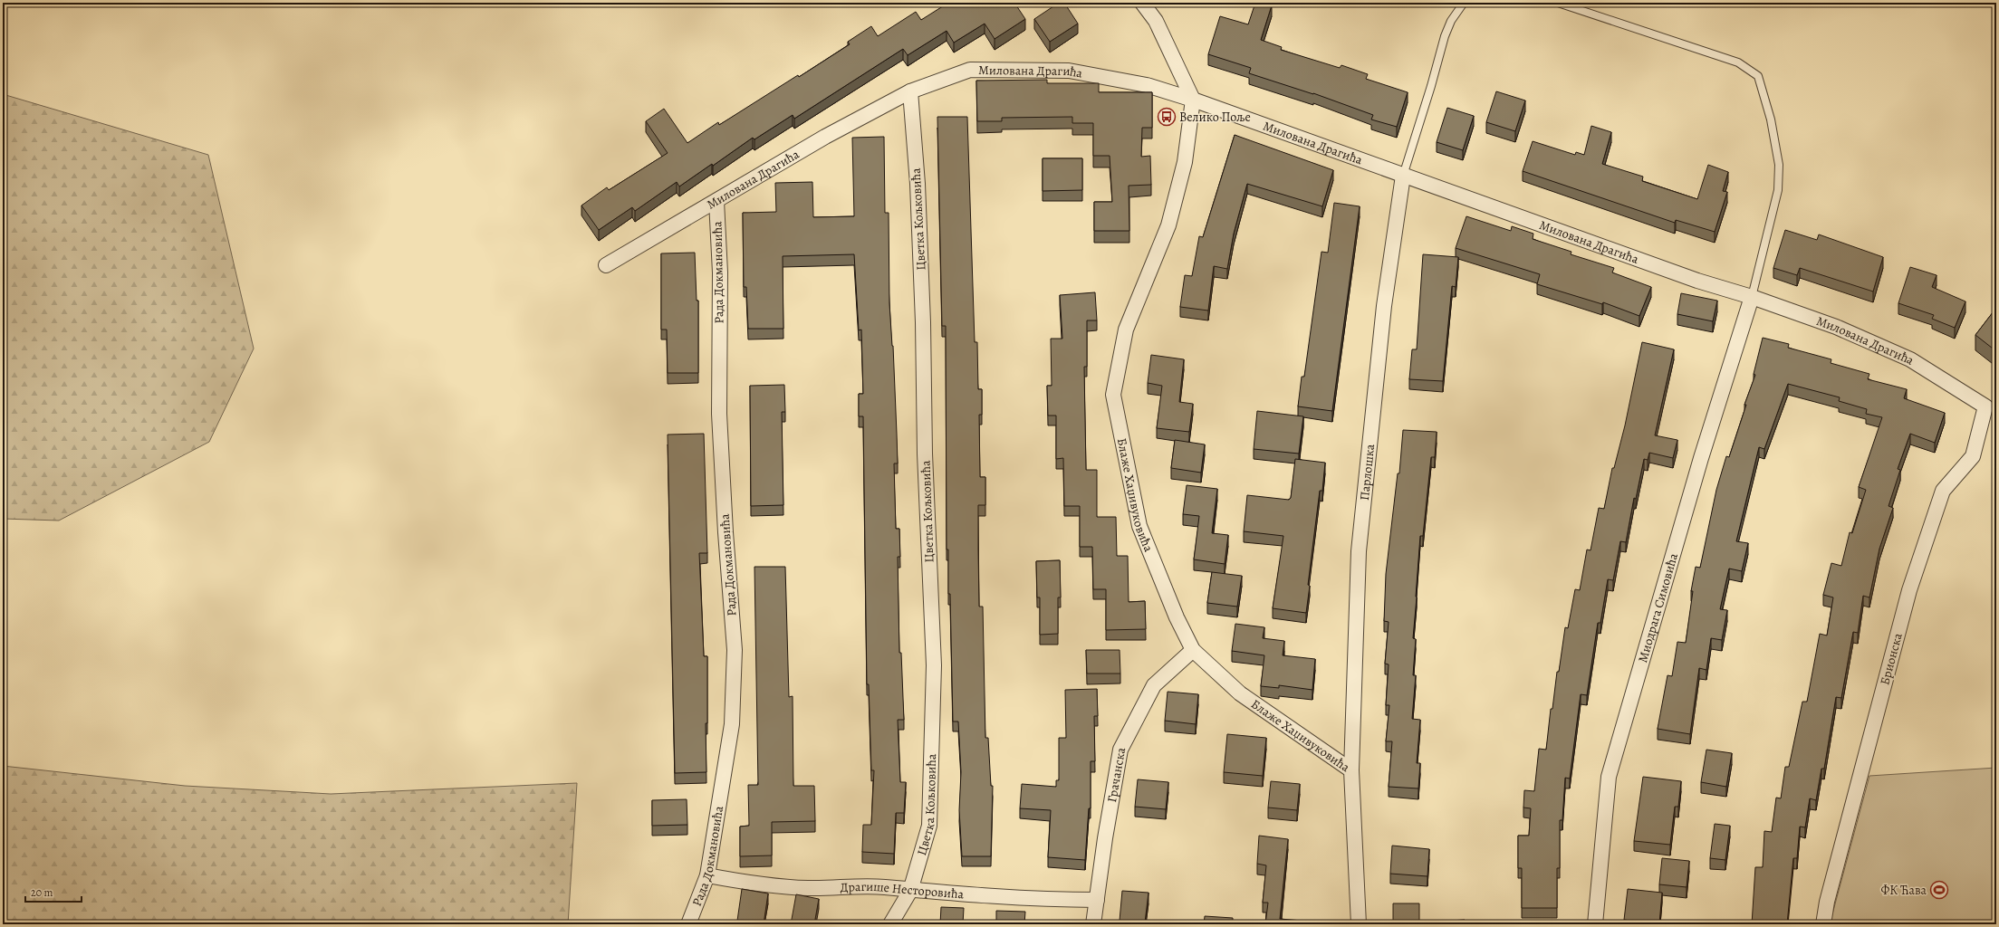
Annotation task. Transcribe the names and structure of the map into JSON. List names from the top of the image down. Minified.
{"streets":{"street":["Милована Драгића","Цветка Кољковића","Рада Докмановића","Парлошка","Блаже Хаџивуковића","Миодрага Симовића","Брионска","Грачанска","Драгише Несторовића"]},"crossings":[["Милована Драгића","Цветка Кољковића"],["Милована Драгића","Рада Докмановића"],["Милована Драгића","Парлошка"],["Милована Драгића","Блаже Хаџивуковића"],["Милована Драгића","Миодрага Симовића"],["Милована Драгића","Брионска"],["Цветка Кољковића","Драгише Несторовића"],["Рада Докмановића","Драгише Несторовића"],["Парлошка","Блаже Хаџивуковића"],["Блаже Хаџивуковића","Грачанска"],["Грачанска","Драгише Несторовића"]],"places":{"bus stop":["Велико Поље"],"sports":["ФК Ћава"]},"scale_bar":"20 m"}
